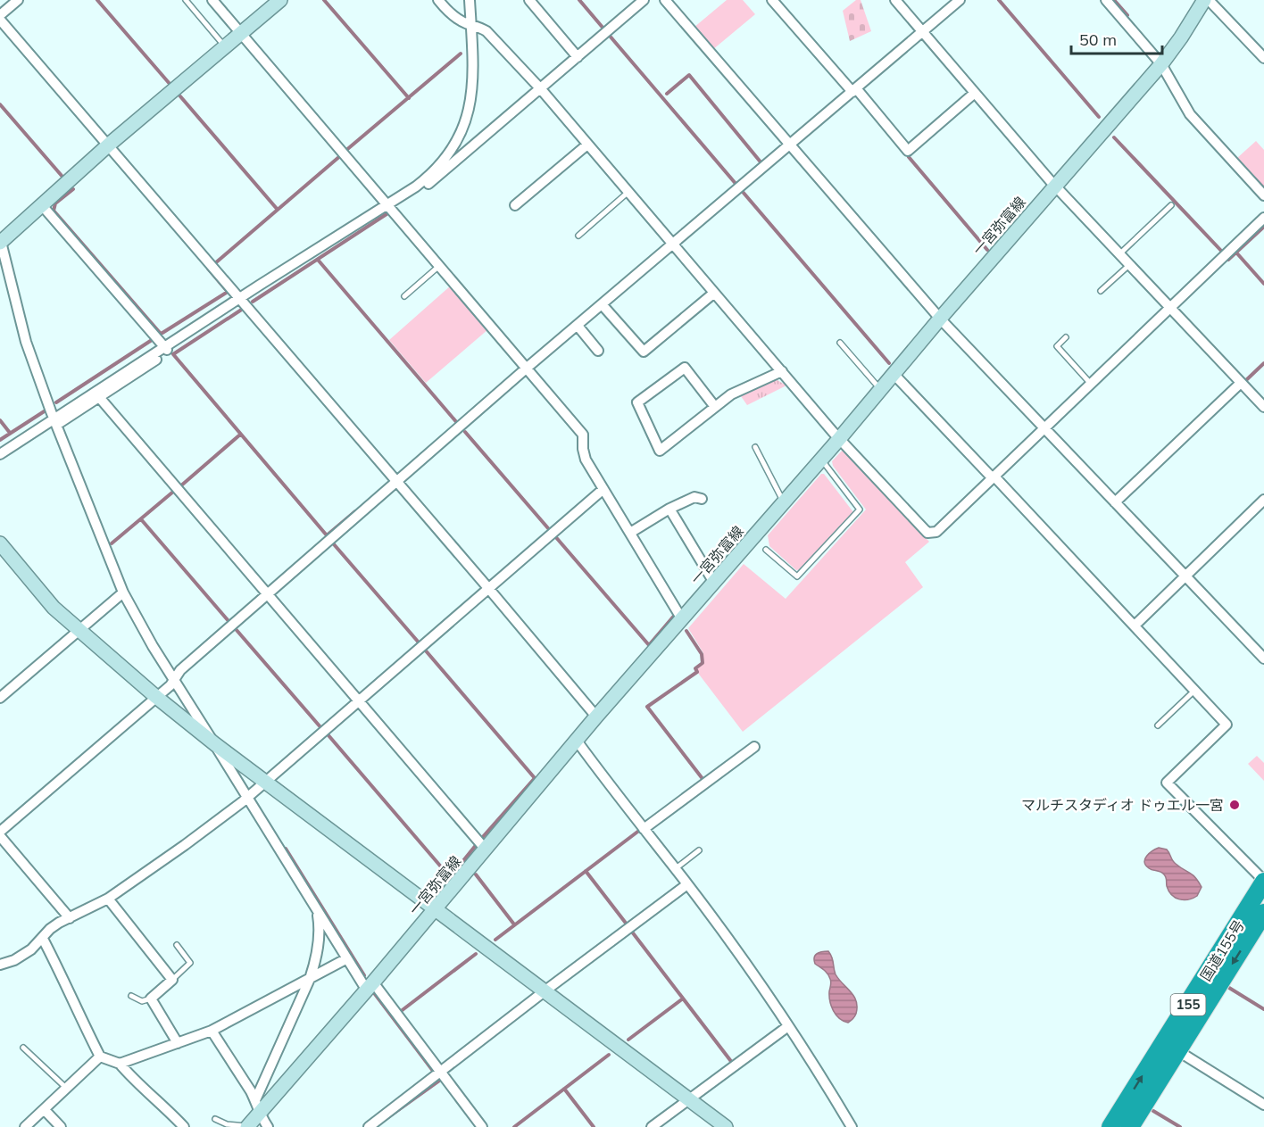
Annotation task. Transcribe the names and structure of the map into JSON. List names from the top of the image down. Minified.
{"streets":{"highway":["国道155号","155"],"main road":["一宮弥富線"]},"places":["マルチスタディオ ドゥエル一宮"],"scale_bar":"50 m"}
